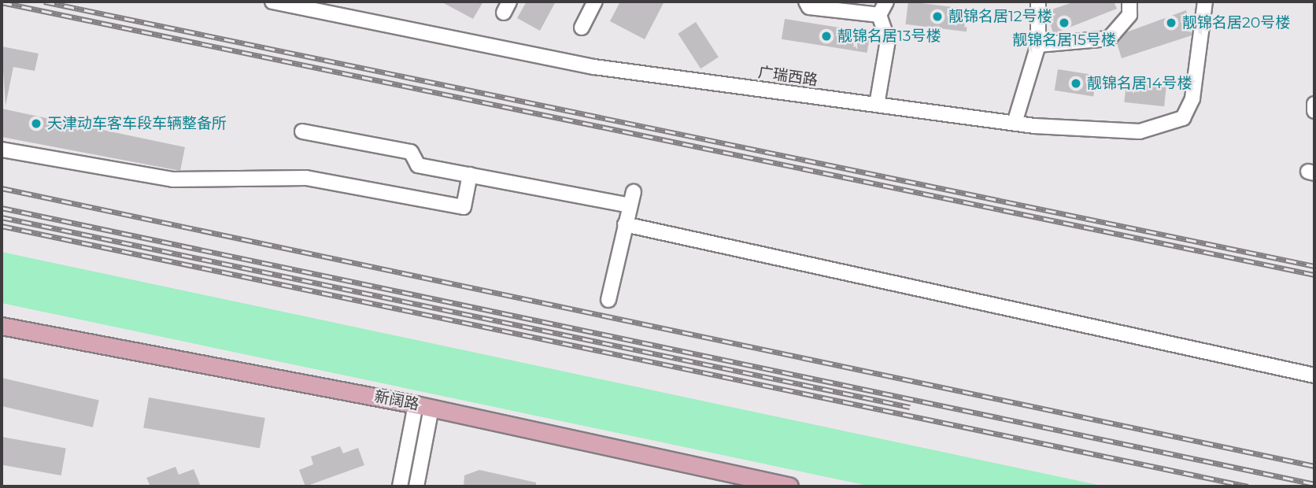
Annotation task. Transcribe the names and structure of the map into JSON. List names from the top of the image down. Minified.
{"streets":{"main road":["新阔路"],"street":["广瑞西路"]},"places":["靓锦名居12号楼","靓锦名居15号楼","靓锦名居20号楼","靓锦名居13号楼","靓锦名居14号楼","天津动车客车段车辆整备所"]}
